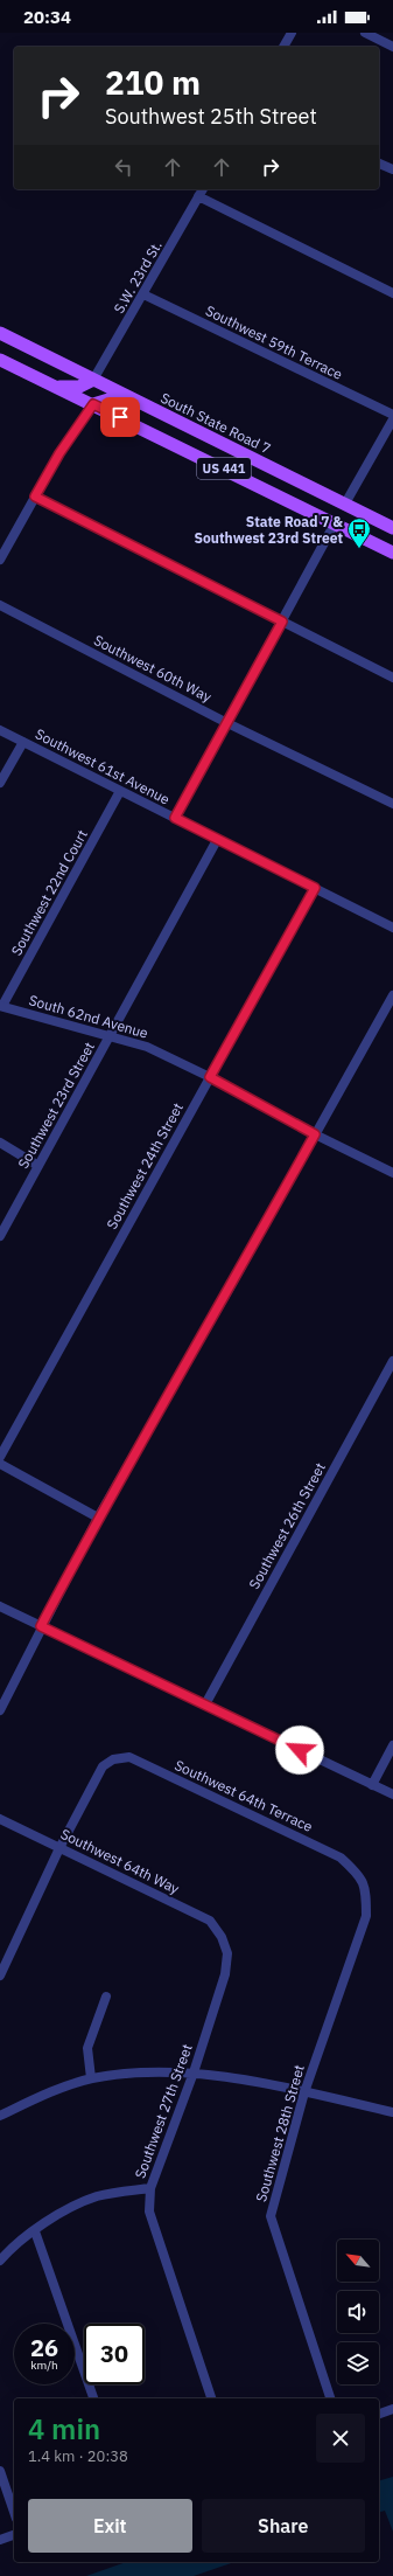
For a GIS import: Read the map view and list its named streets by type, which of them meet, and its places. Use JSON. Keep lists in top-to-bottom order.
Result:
{
  "streets": {
    "main road": ["South State Road 7", "US 441"],
    "street": [
      "S.W. 23rd St.",
      "Southwest 59th Terrace",
      "Southwest 60th Way",
      "Southwest 61st Avenue",
      "Southwest 22nd Court",
      "South 62nd Avenue",
      "Southwest 23rd Street",
      "Southwest 24th Street",
      "Southwest 26th Street",
      "Southwest 64th Terrace",
      "Southwest 64th Way",
      "Southwest 27th Street",
      "Southwest 28th Street"
    ]
  },
  "crossings": [
    ["S.W. 23rd St.", "Southwest 59th Terrace"],
    ["S.W. 23rd St.", "South State Road 7"],
    ["Southwest 61st Avenue", "Southwest 22nd Court"],
    ["Southwest 61st Avenue", "Southwest 23rd Street"],
    ["Southwest 61st Avenue", "Southwest 24th Street"],
    ["Southwest 22nd Court", "South 62nd Avenue"],
    ["South 62nd Avenue", "Southwest 23rd Street"],
    ["South 62nd Avenue", "Southwest 24th Street"],
    ["Southwest 64th Terrace", "Southwest 64th Way"],
    ["Southwest 64th Terrace", "Southwest 28th Street"],
    ["Southwest 64th Way", "Southwest 27th Street"]
  ],
  "places": {
    "bus stop": ["State Road 7 & Southwest 23rd Street"]
  },
  "north": "top left",
  "page": {
    "status": "20:34",
    "turn": ["210 m", "Southwest 25th Street"],
    "speed": "26 km/h",
    "limit": "30",
    "heading": ["4 min", "1.4 km · 20:38"],
    "buttons": ["Exit", "Share"]
  }
}
